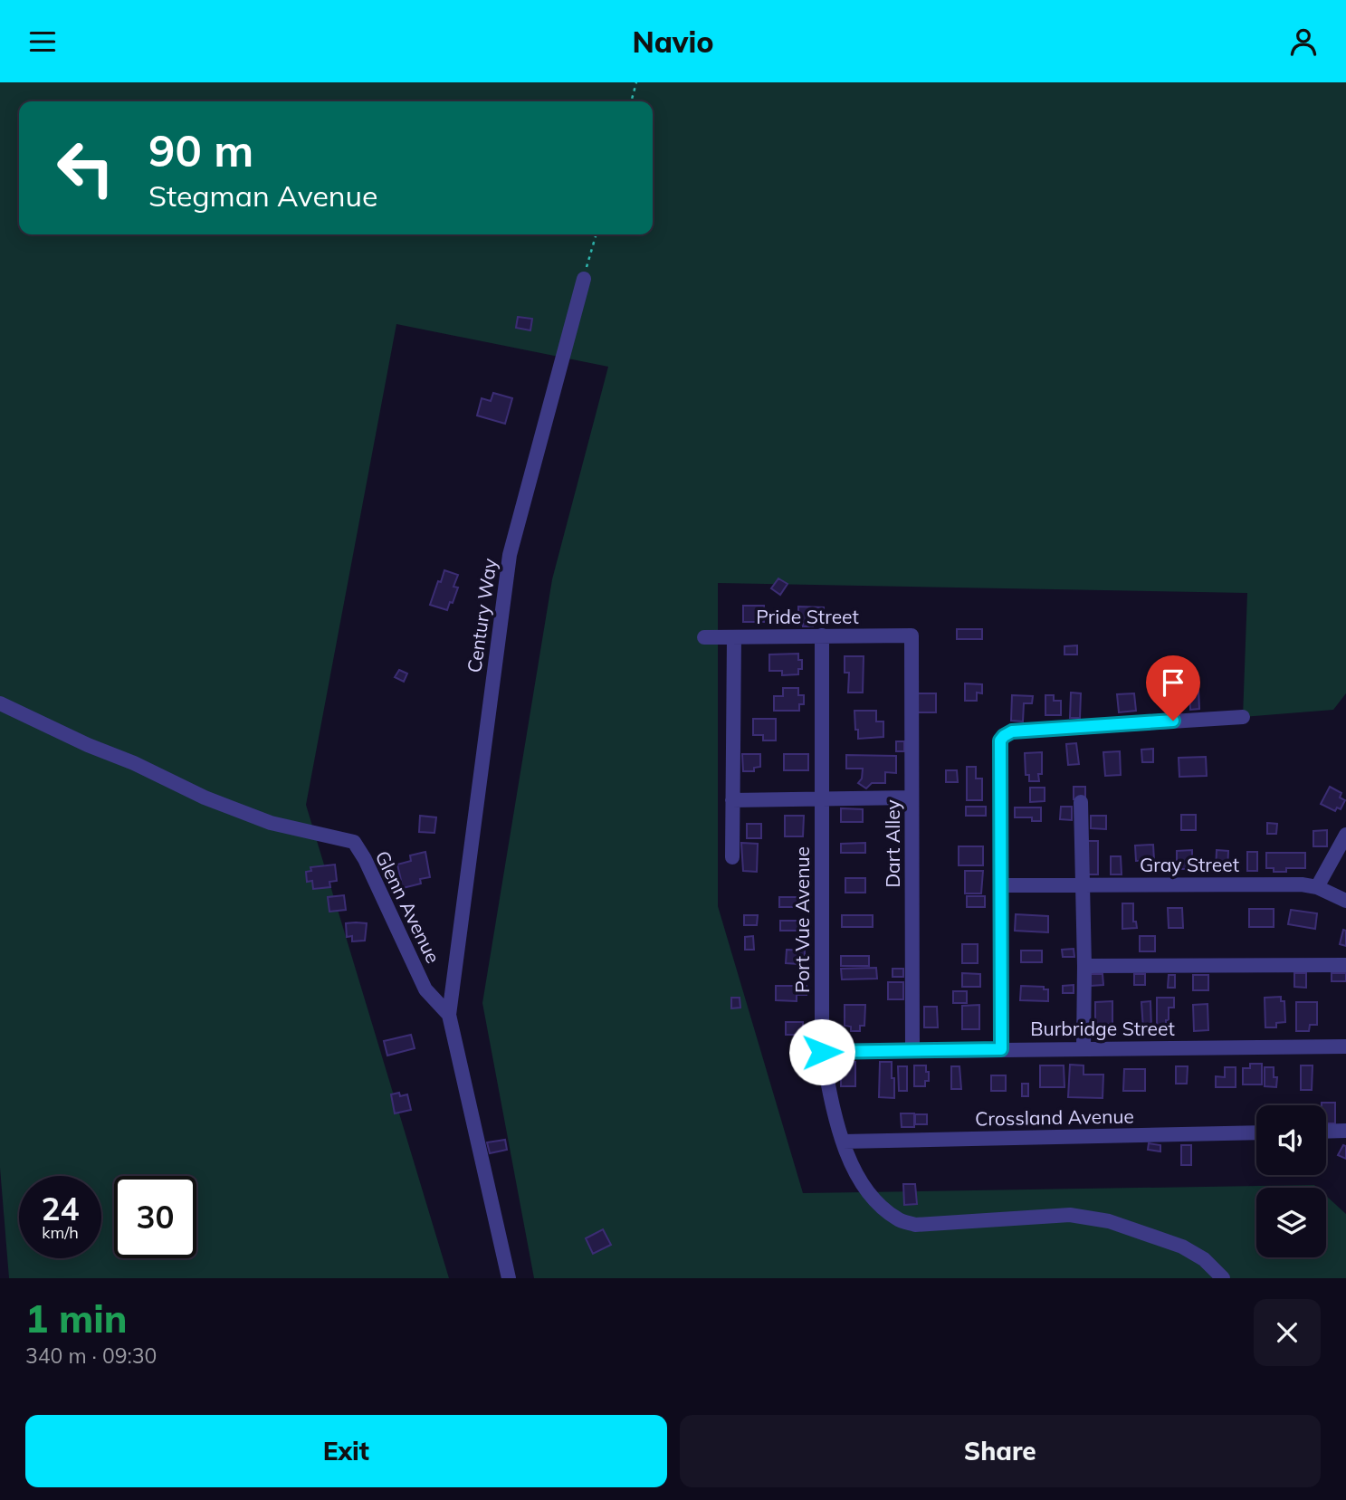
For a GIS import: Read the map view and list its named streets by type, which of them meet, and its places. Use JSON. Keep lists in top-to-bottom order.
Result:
{
  "streets": {
    "street": [
      "Century Way",
      "Pride Street",
      "Dart Alley",
      "Gray Street",
      "Glenn Avenue",
      "Port Vue Avenue",
      "Burbridge Street",
      "Crossland Avenue"
    ]
  },
  "crossings": [
    ["Century Way", "Glenn Avenue"],
    ["Pride Street", "Dart Alley"],
    ["Pride Street", "Port Vue Avenue"],
    ["Dart Alley", "Burbridge Street"],
    ["Port Vue Avenue", "Burbridge Street"],
    ["Port Vue Avenue", "Crossland Avenue"]
  ],
  "page": {
    "header": "Navio",
    "turn": ["90 m", "Stegman Avenue"],
    "speed": "24 km/h",
    "limit": "30",
    "heading": ["1 min", "340 m · 09:30"],
    "buttons": ["Exit", "Share"]
  }
}
